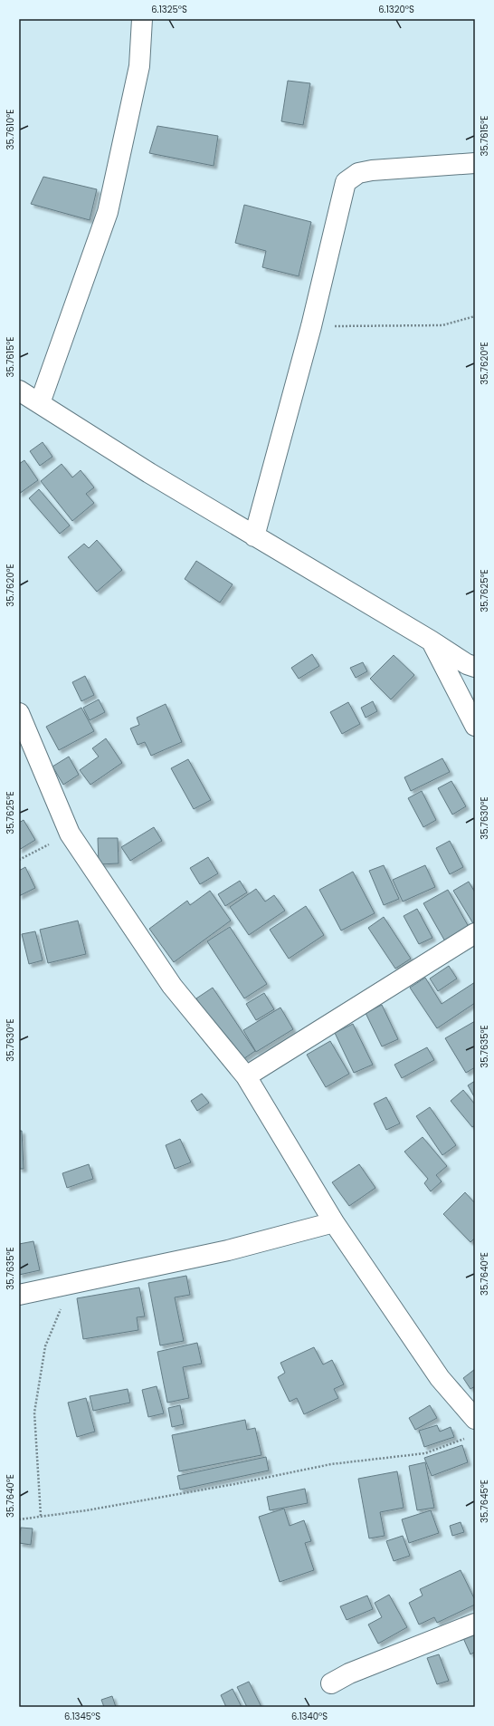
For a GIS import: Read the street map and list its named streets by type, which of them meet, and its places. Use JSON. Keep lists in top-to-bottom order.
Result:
{
  "coordinates": [
    "6.1325°S",
    "6.1320°S",
    "35.7610°E",
    "35.7615°E",
    "35.7620°E",
    "35.7625°E",
    "35.7630°E",
    "35.7635°E",
    "35.7640°E",
    "35.7645°E",
    "6.1345°S",
    "6.1340°S"
  ]
}
